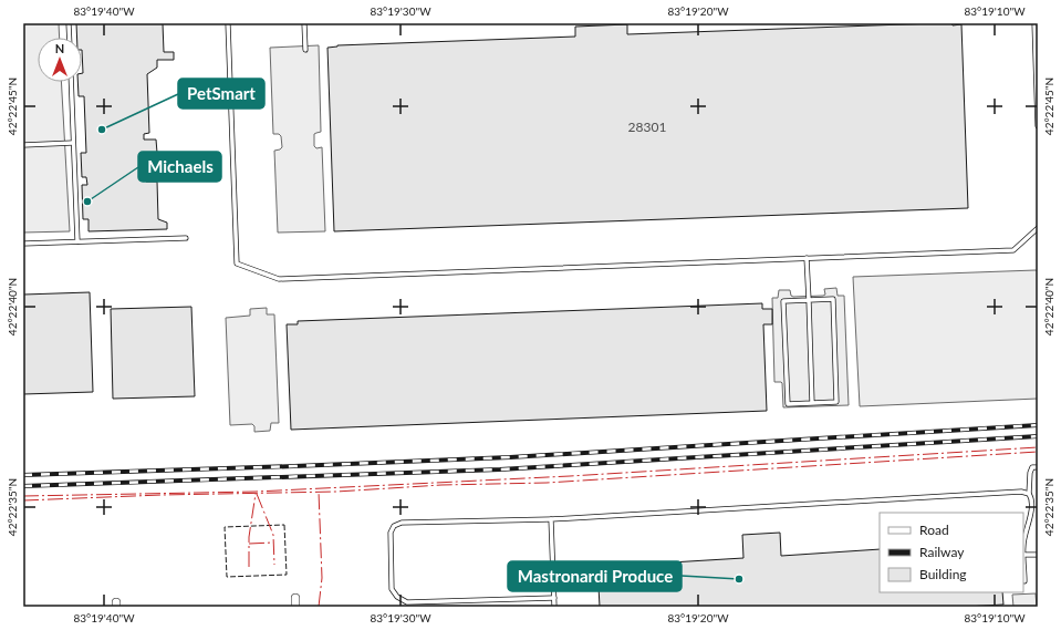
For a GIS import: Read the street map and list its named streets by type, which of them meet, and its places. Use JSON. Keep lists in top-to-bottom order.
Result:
{
  "places": ["PetSmart", "Michaels", "Mastronardi Produce"],
  "house_numbers": ["28301"],
  "legend": ["Road", "Railway", "Building"],
  "north": "top",
  "coordinates": [
    "83°19'40\"W",
    "83°19'30\"W",
    "83°19'20\"W",
    "83°19'10\"W",
    "42°22'45\"N",
    "42°22'40\"N",
    "42°22'35\"N"
  ]
}
